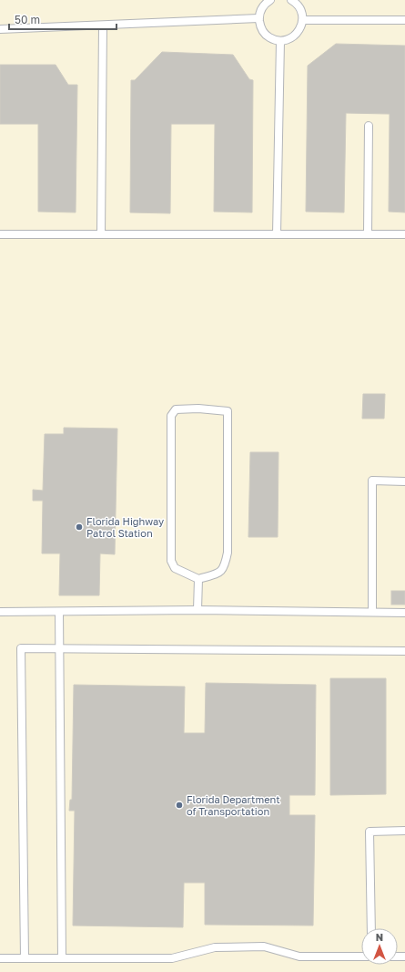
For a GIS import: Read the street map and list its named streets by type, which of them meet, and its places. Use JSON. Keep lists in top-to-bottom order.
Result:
{
  "places": ["Florida Highway Patrol Station", "Florida Department of Transportation"],
  "scale_bar": "50 m",
  "north": "top"
}
